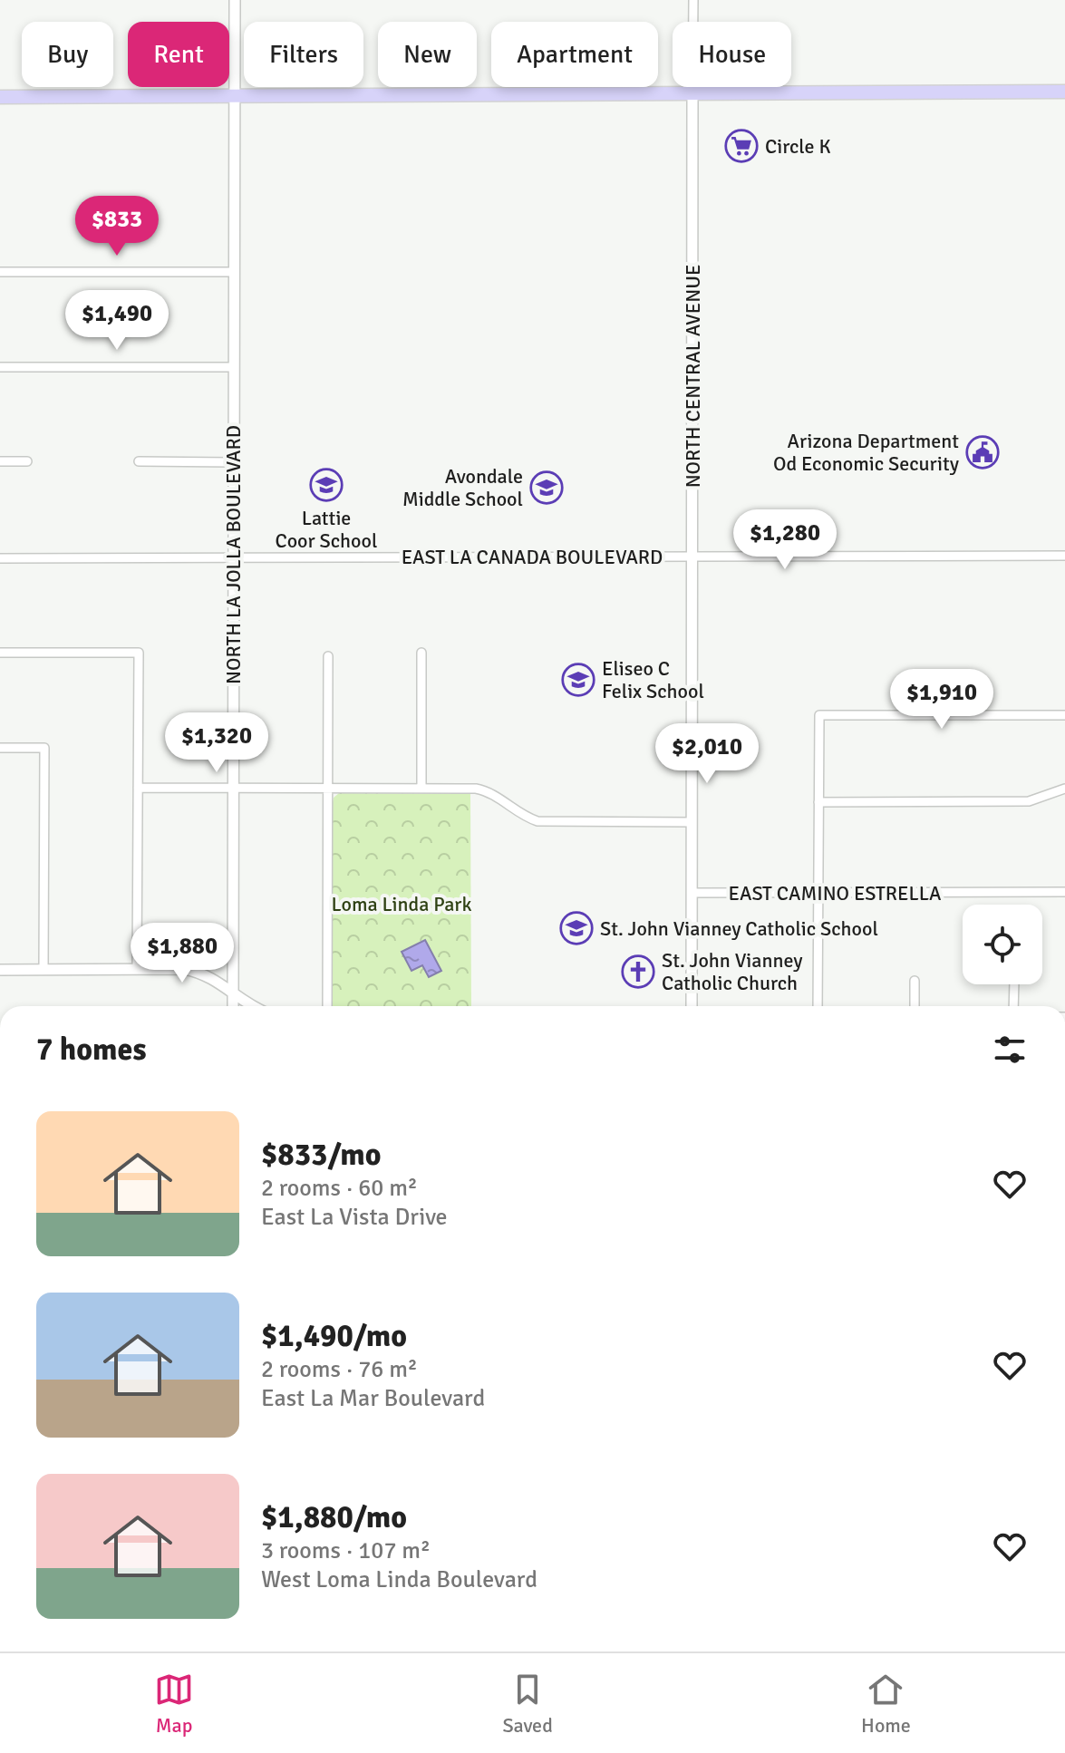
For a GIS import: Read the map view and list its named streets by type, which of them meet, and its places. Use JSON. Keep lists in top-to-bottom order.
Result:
{
  "streets": {
    "street": [
      "NORTH CENTRAL AVENUE",
      "NORTH LA JOLLA BOULEVARD",
      "EAST LA CANADA BOULEVARD",
      "EAST CAMINO ESTRELLA"
    ]
  },
  "crossings": [
    ["NORTH CENTRAL AVENUE", "EAST LA CANADA BOULEVARD"],
    ["NORTH CENTRAL AVENUE", "EAST CAMINO ESTRELLA"],
    ["NORTH LA JOLLA BOULEVARD", "EAST LA CANADA BOULEVARD"]
  ],
  "parks": ["Loma Linda Park"],
  "places": {
    "supermarket": ["Circle K"],
    "public building": ["Arizona Department Od Economic Security"],
    "school or university": [
      "Lattie Coor School",
      "Avondale Middle School",
      "Eliseo C Felix School",
      "St. John Vianney Catholic School"
    ],
    "church": ["St. John Vianney Catholic Church"]
  },
  "page": {
    "chip": [
      "Buy",
      "Rent",
      "Filters",
      "New",
      "Apartment",
      "House"
    ],
    "price": [
      "$833",
      "$1,490",
      "$1,280",
      "$1,910",
      "$1,320",
      "$2,010",
      "$1,880"
    ],
    "heading": "7 homes",
    "list": [
      {
        "name": "$833/mo",
        "note": "2 rooms · 60 m² · East La Vista Drive"
      },
      {
        "name": "$1,490/mo",
        "note": "2 rooms · 76 m² · East La Mar Boulevard"
      },
      {
        "name": "$1,880/mo",
        "note": "3 rooms · 107 m² · West Loma Linda Boulevard"
      }
    ],
    "tabs": ["Map", "Saved", "Home"]
  }
}
